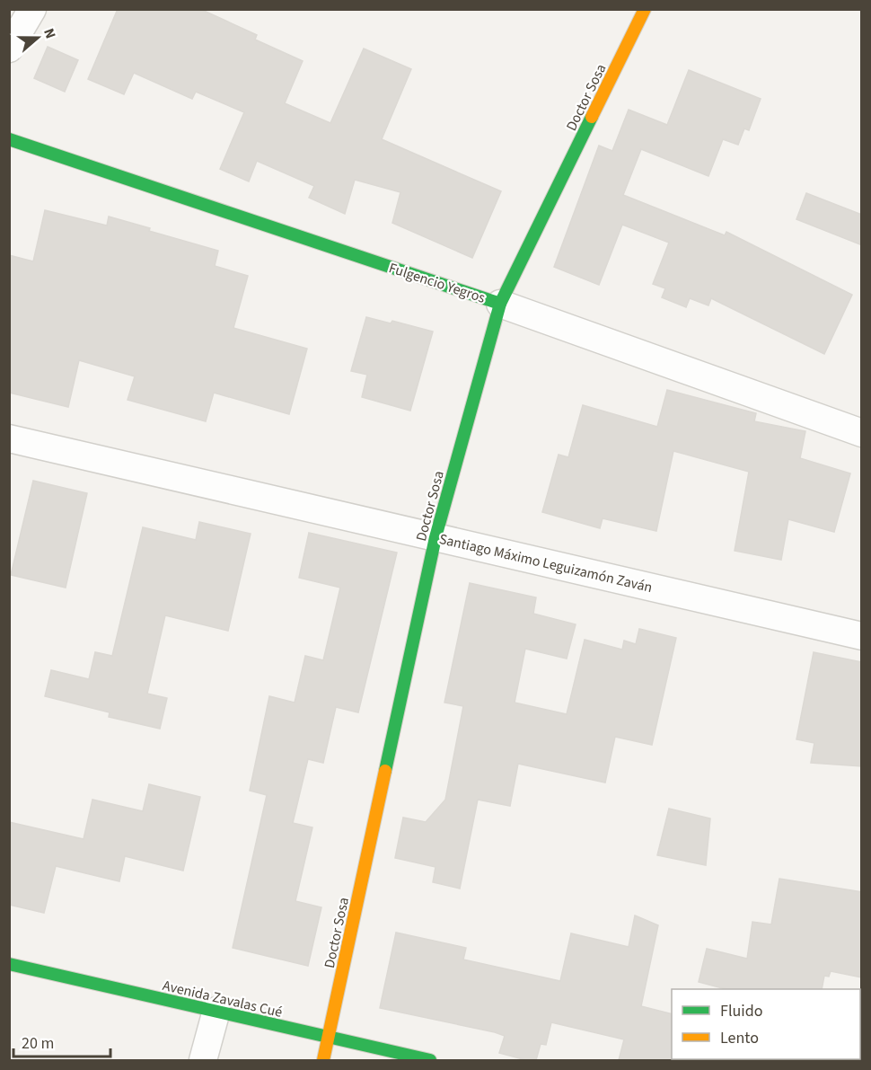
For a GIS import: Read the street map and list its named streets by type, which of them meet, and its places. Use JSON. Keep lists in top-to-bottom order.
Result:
{
  "streets": {
    "street": [
      "Doctor Sosa",
      "Fulgencio Yegros",
      "Santiago Máximo Leguizamón Zaván",
      "Avenida Zavalas Cué"
    ]
  },
  "crossings": [
    ["Doctor Sosa", "Fulgencio Yegros"],
    ["Doctor Sosa", "Santiago Máximo Leguizamón Zaván"],
    ["Doctor Sosa", "Avenida Zavalas Cué"]
  ],
  "legend": ["Fluido", "Lento"],
  "scale_bar": "20 m",
  "north": "right"
}
